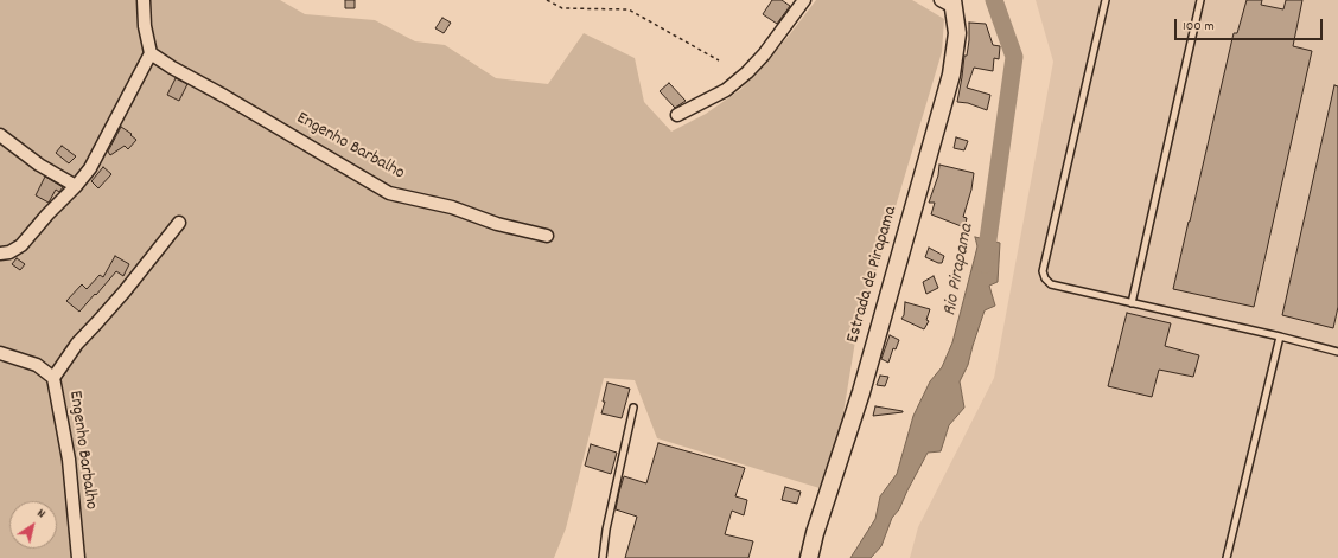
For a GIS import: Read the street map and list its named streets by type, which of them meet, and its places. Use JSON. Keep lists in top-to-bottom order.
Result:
{
  "streets": {
    "main road": ["Estrada de Pirapama"],
    "street": ["Engenho Barbalho"]
  },
  "water": ["Rio Pirapama"],
  "scale_bar": "100 m",
  "north": "top right"
}
